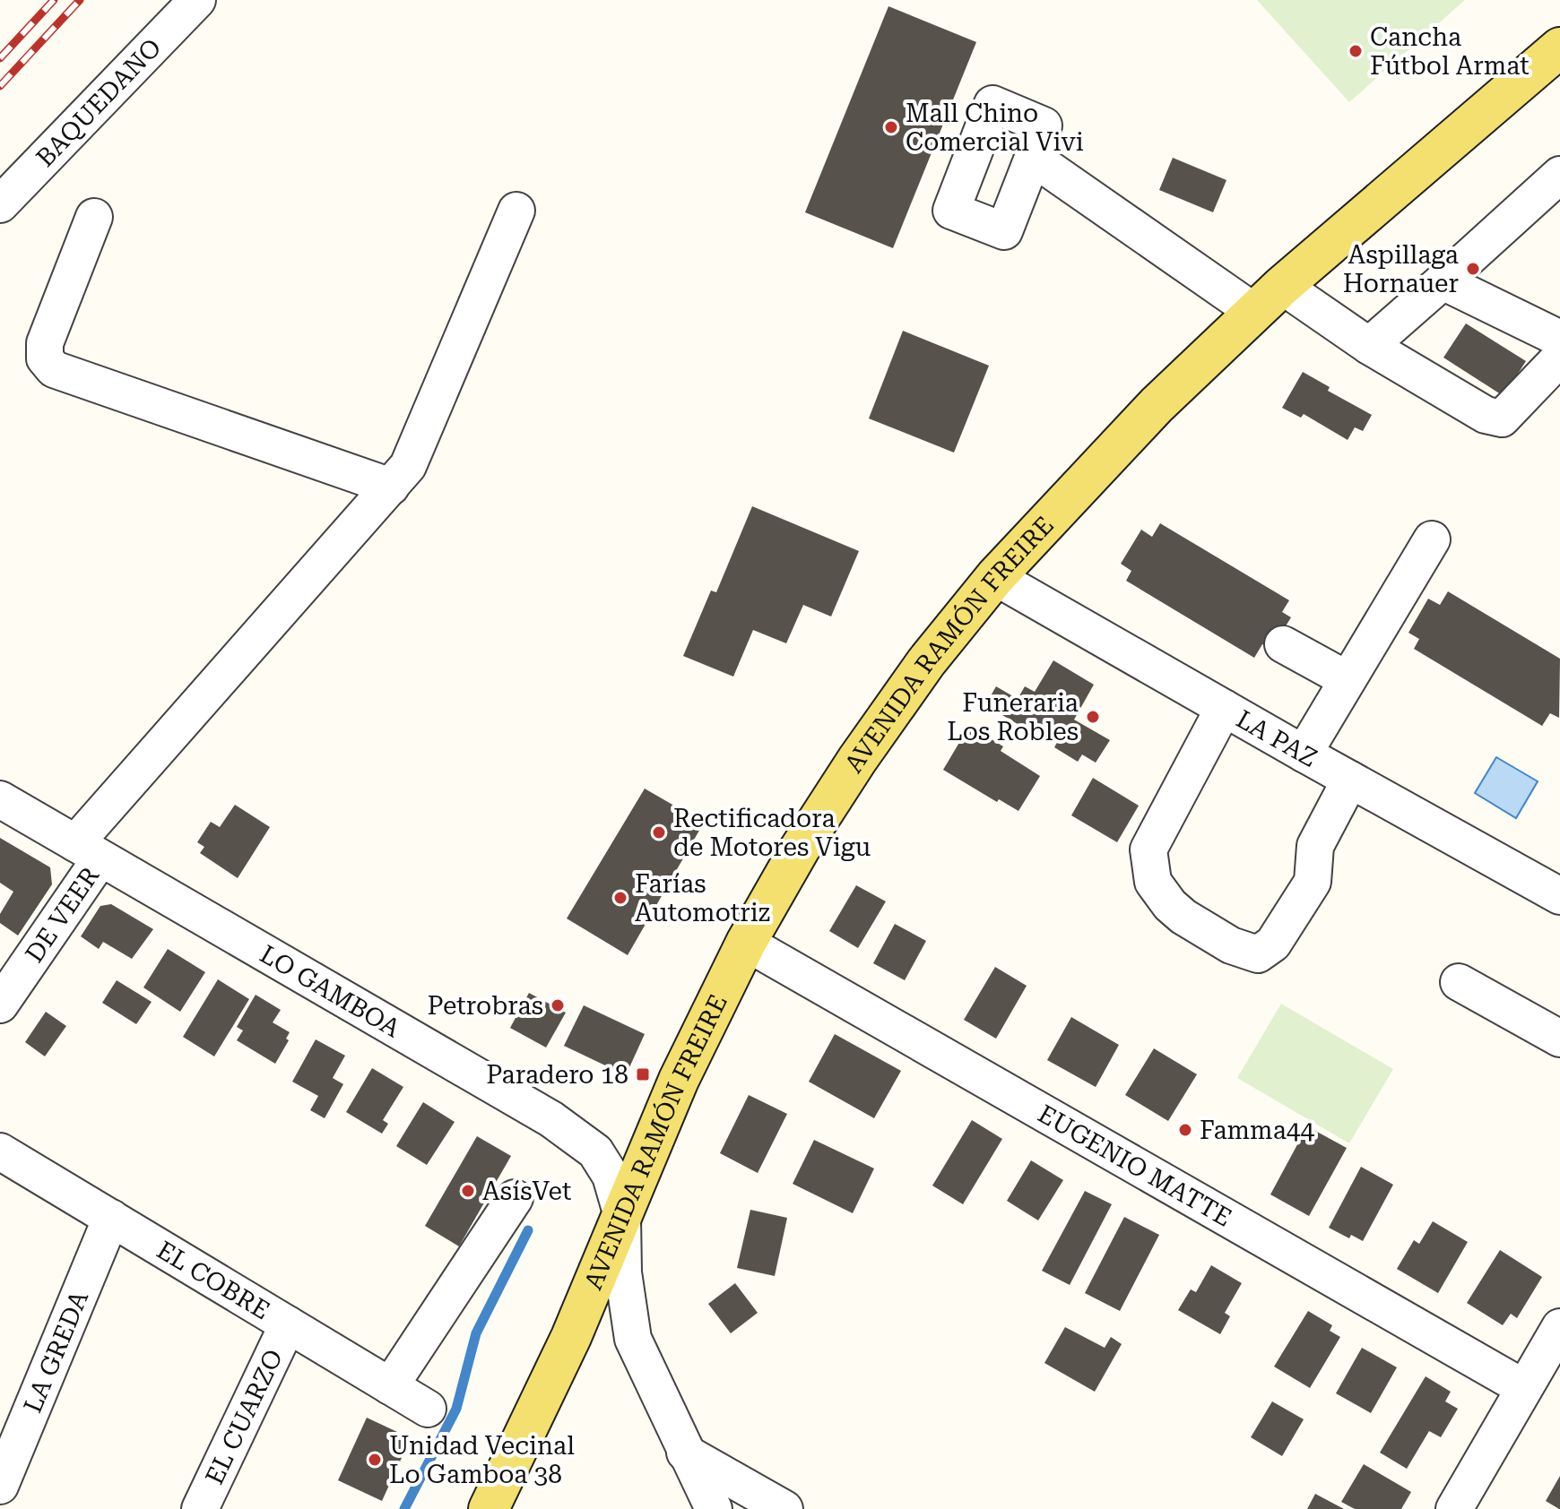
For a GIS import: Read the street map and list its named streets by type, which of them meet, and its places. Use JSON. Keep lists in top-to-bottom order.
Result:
{
  "streets": {
    "main road": ["AVENIDA RAMÓN FREIRE"],
    "street": [
      "BAQUEDANO",
      "LA PAZ",
      "DE VEER",
      "LO GAMBOA",
      "EUGENIO MATTE",
      "EL COBRE",
      "LA GREDA",
      "EL CUARZO"
    ]
  },
  "crossings": [
    ["AVENIDA RAMÓN FREIRE", "LA PAZ"],
    ["AVENIDA RAMÓN FREIRE", "LO GAMBOA"],
    ["AVENIDA RAMÓN FREIRE", "EUGENIO MATTE"],
    ["DE VEER", "LO GAMBOA"],
    ["EL COBRE", "LA GREDA"],
    ["EL COBRE", "EL CUARZO"]
  ],
  "places": {
    "other": [
      "Cancha Fútbol Armat",
      "Mall Chino Comercial Vivi",
      "Aspillaga Hornauer",
      "Funeraria Los Robles",
      "Rectificadora de Motores Vigu",
      "Farías Automotriz",
      "Petrobras",
      "Famma44",
      "AsísVet",
      "Unidad Vecinal Lo Gamboa 38"
    ],
    "transit": ["Paradero 18"]
  }
}
